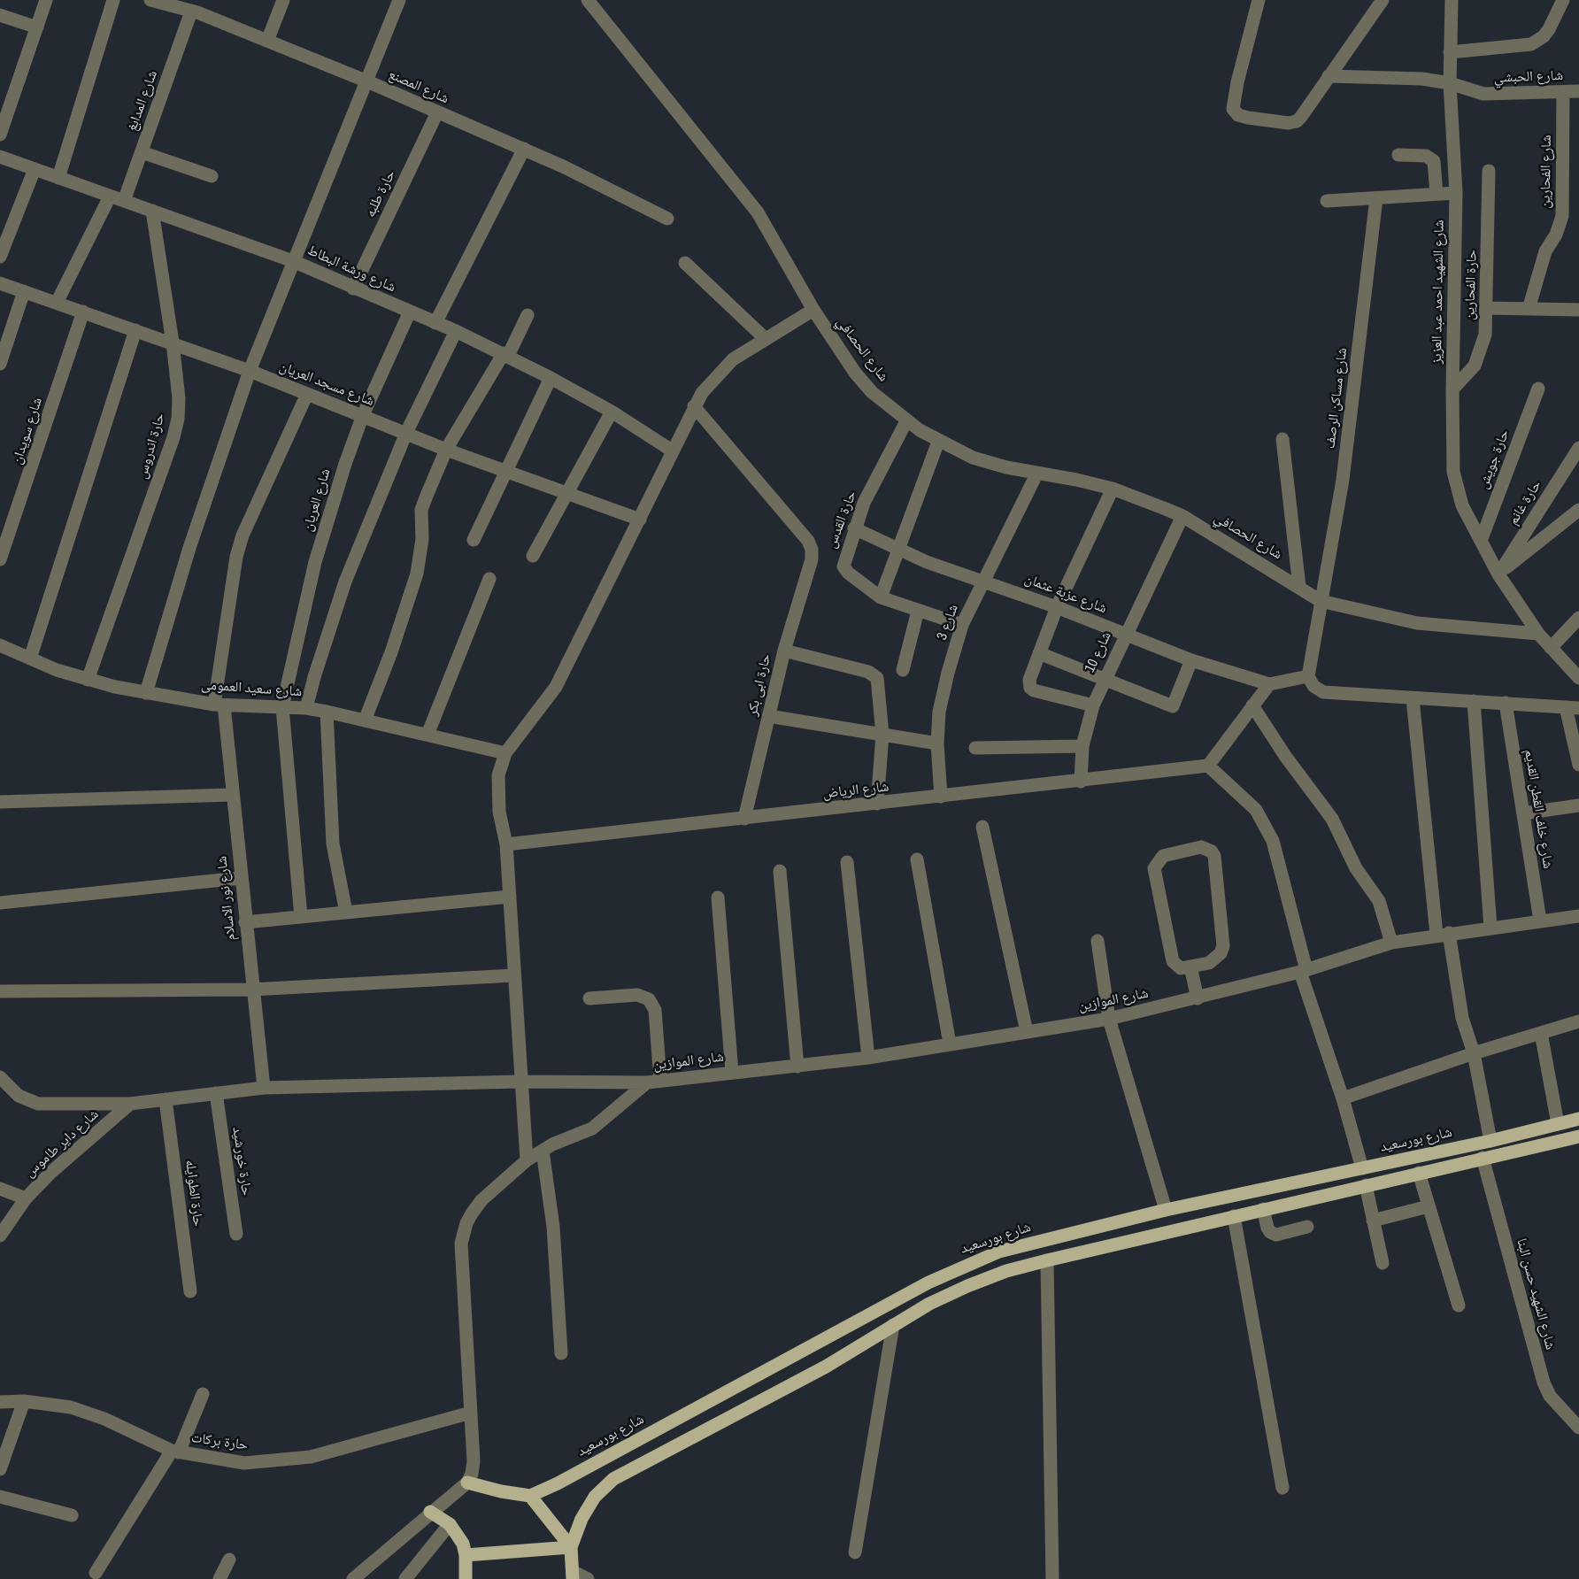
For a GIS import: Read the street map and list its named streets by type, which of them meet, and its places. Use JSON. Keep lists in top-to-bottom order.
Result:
{
  "streets": {
    "main road": ["شارع بورسعيد"],
    "street": [
      "شارع الحبشي",
      "شارع المصنع",
      "شارع المدابغ",
      "شارع الفحارين",
      "حارة طلبه",
      "شارع ورشة البطاط",
      "حارة الفحارين",
      "شارع الشهيد احمد عبد العزيز",
      "شارع الحصافي",
      "شارع مسجد العريان",
      "شارع مساكن الرصف",
      "شارع سويدان",
      "حارة اندروس",
      "حارة جويش",
      "شارع العريان",
      "حارة غانم",
      "حارة القدس",
      "شارع عزبة عثمان",
      "شارع 3",
      "شارع 10",
      "حارة ابى بكر",
      "شارع سعيد العمومى",
      "شارع الرياض",
      "شارع خلف القطن القديم",
      "شارع نور الاسلام",
      "شارع الموازين",
      "شارع داير طاموس",
      "حارة خورشيد",
      "حارة الطوايله",
      "شارع الشهيد حسن البنا",
      "حارة بركات"
    ]
  },
  "crossings": [
    ["شارع الحبشي", "شارع الفحارين"],
    ["شارع الحبشي", "شارع الشهيد احمد عبد العزيز"],
    ["شارع المصنع", "شارع المدابغ"],
    ["شارع المصنع", "حارة طلبه"],
    ["شارع المدابغ", "شارع ورشة البطاط"],
    ["حارة طلبه", "شارع ورشة البطاط"],
    ["شارع ورشة البطاط", "حارة اندروس"],
    ["شارع ورشة البطاط", "شارع العريان"],
    ["حارة الفحارين", "شارع الشهيد احمد عبد العزيز"],
    ["شارع الشهيد احمد عبد العزيز", "حارة جويش"],
    ["شارع الشهيد احمد عبد العزيز", "حارة غانم"],
    ["شارع الحصافي", "شارع مساكن الرصف"],
    ["شارع الحصافي", "حارة القدس"],
    ["شارع الحصافي", "شارع 3"],
    ["شارع الحصافي", "شارع 10"],
    ["شارع مسجد العريان", "شارع سويدان"],
    ["شارع مسجد العريان", "حارة اندروس"],
    ["شارع مسجد العريان", "شارع العريان"],
    ["شارع مسجد العريان", "شارع نور الاسلام"],
    ["حارة اندروس", "شارع سعيد العمومى"],
    ["شارع العريان", "شارع سعيد العمومى"],
    ["حارة القدس", "شارع عزبة عثمان"],
    ["حارة القدس", "شارع 3"],
    ["شارع عزبة عثمان", "شارع 3"],
    ["شارع عزبة عثمان", "شارع 10"],
    ["شارع 3", "شارع الرياض"],
    ["شارع 10", "شارع الرياض"],
    ["حارة ابى بكر", "شارع الرياض"],
    ["شارع سعيد العمومى", "شارع نور الاسلام"],
    ["شارع خلف القطن القديم", "شارع الموازين"],
    ["شارع نور الاسلام", "شارع الموازين"],
    ["شارع الموازين", "شارع داير طاموس"],
    ["شارع الموازين", "حارة خورشيد"],
    ["شارع الموازين", "حارة الطوايله"]
  ]
}
